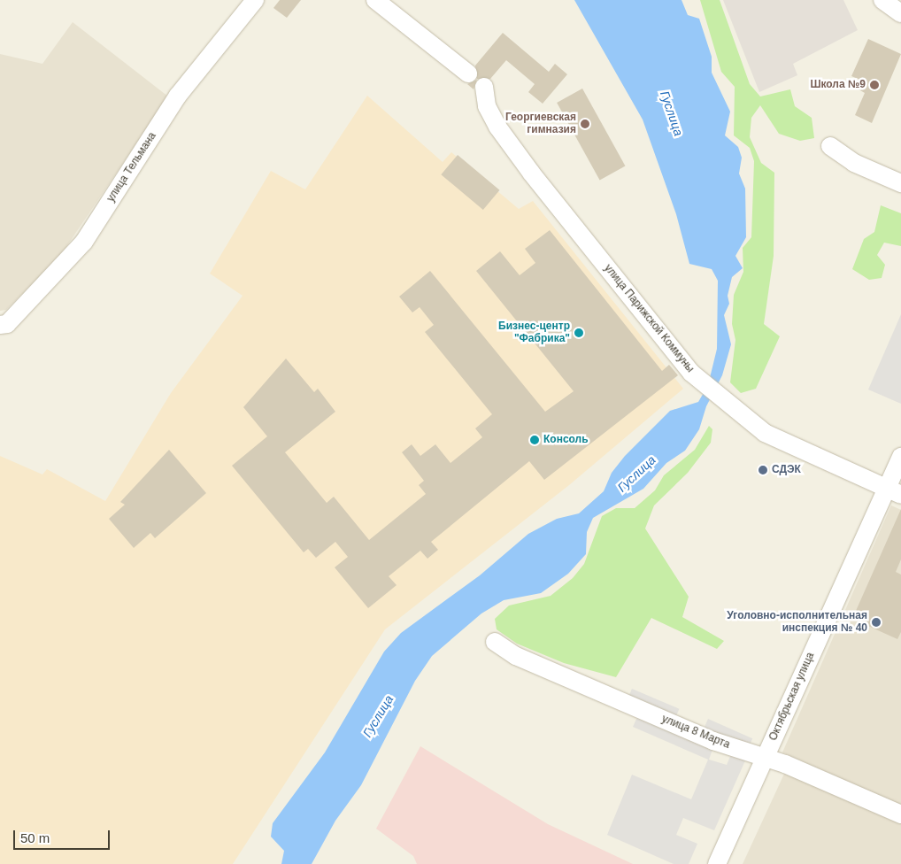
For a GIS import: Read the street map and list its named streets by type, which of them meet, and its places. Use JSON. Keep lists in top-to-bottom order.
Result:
{
  "streets": {
    "street": [
      "улица Тельмана",
      "улица Парижской Коммуны",
      "Октябрьская улица",
      "улица 8 Марта"
    ]
  },
  "crossings": [
    ["улица Парижской Коммуны", "Октябрьская улица"],
    ["Октябрьская улица", "улица 8 Марта"]
  ],
  "water": ["Гуслица"],
  "places": [
    "Школа №9",
    "Георгиевская гимназия",
    "Бизнес-центр \"Фабрика\"",
    "Консоль",
    "СДЭК",
    "Уголовно-исполнительная инспекция № 40"
  ],
  "scale_bar": "50 m"
}
